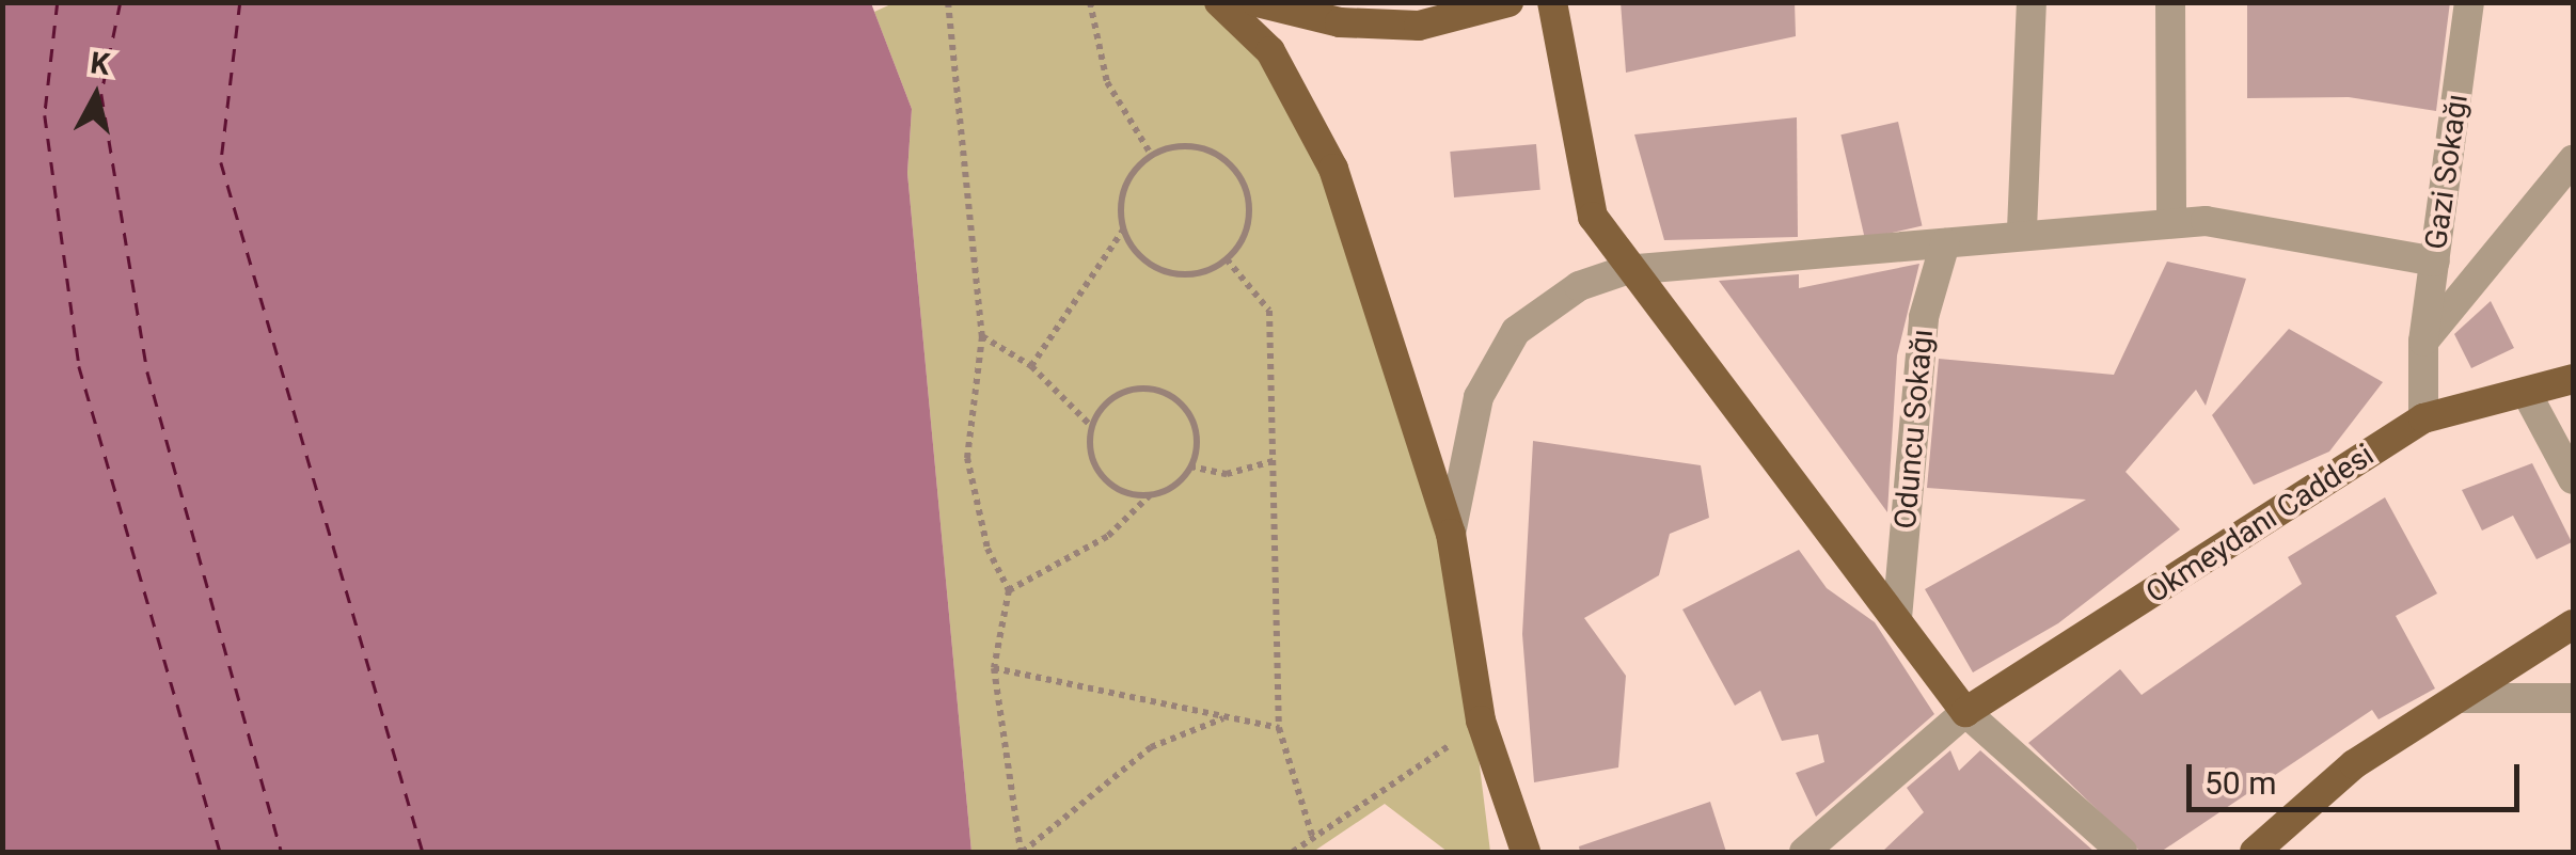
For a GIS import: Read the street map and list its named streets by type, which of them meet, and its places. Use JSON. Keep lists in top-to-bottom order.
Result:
{
  "streets": {
    "main road": ["Okmeydanı Caddesi"],
    "street": ["Gazi Sokağı", "Oduncu Sokağı"]
  },
  "crossings": [
    ["Gazi Sokağı", "Okmeydanı Caddesi"]
  ],
  "scale_bar": "50 m",
  "north": "top"
}
